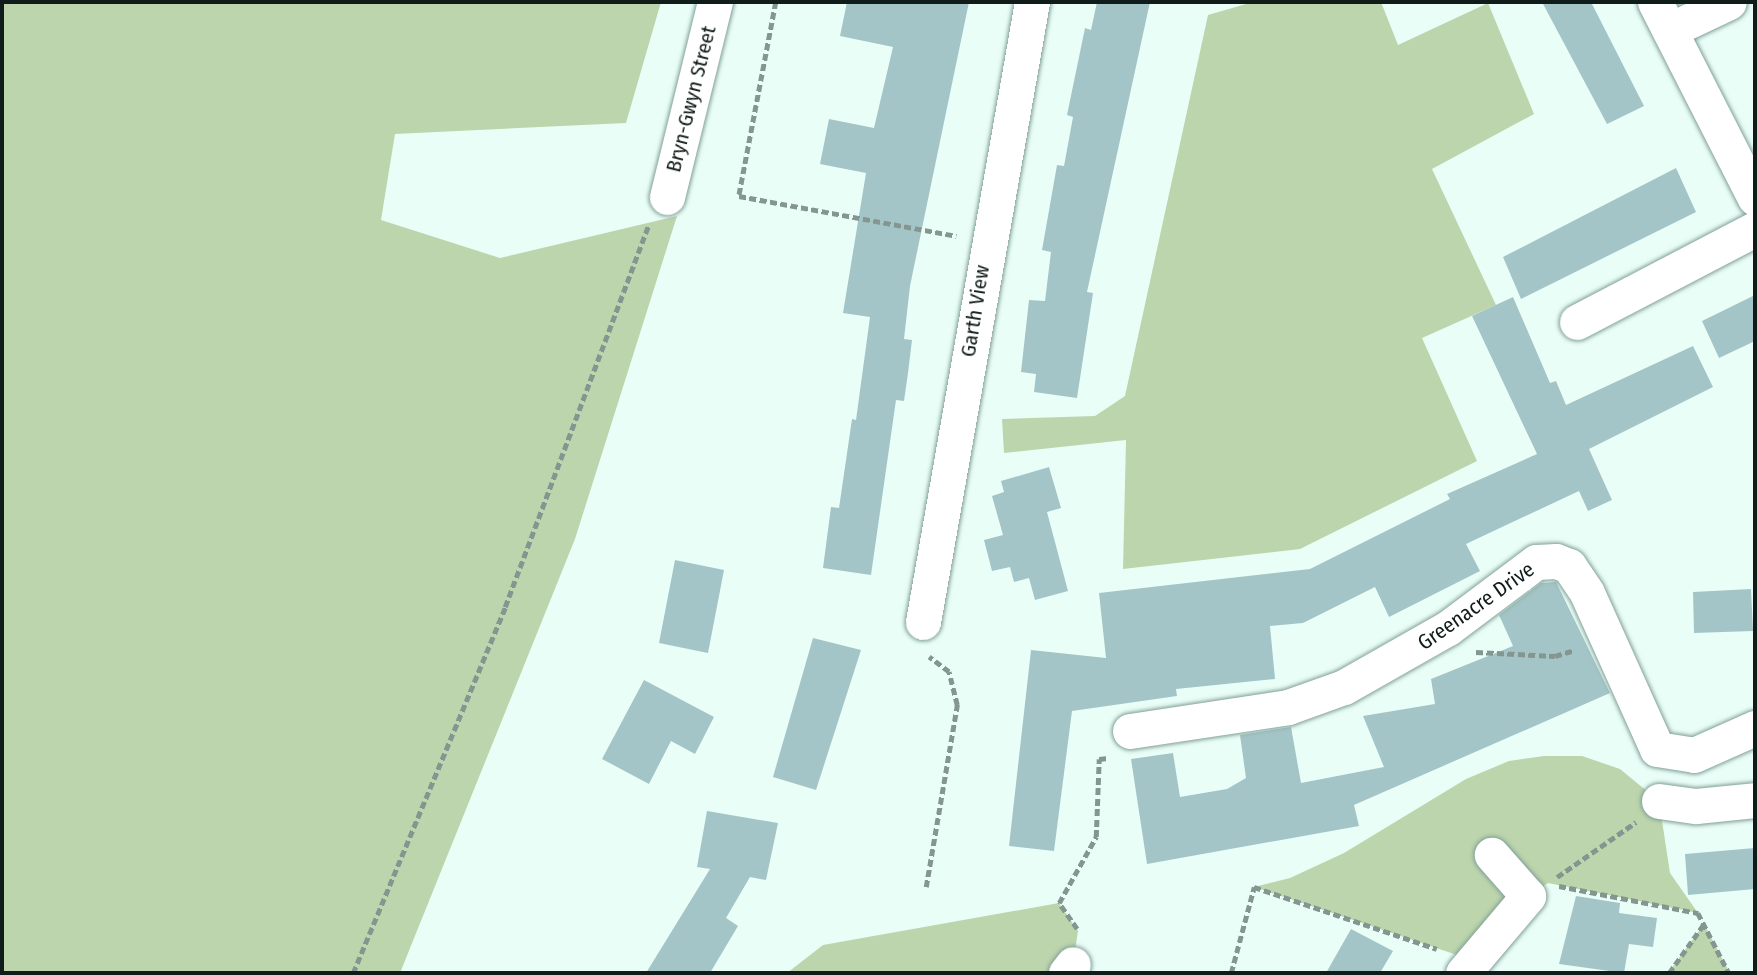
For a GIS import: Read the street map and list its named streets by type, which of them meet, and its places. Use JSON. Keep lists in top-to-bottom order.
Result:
{
  "streets": {
    "street": ["Bryn-Gwyn Street", "Garth View", "Greenacre Drive"]
  }
}
